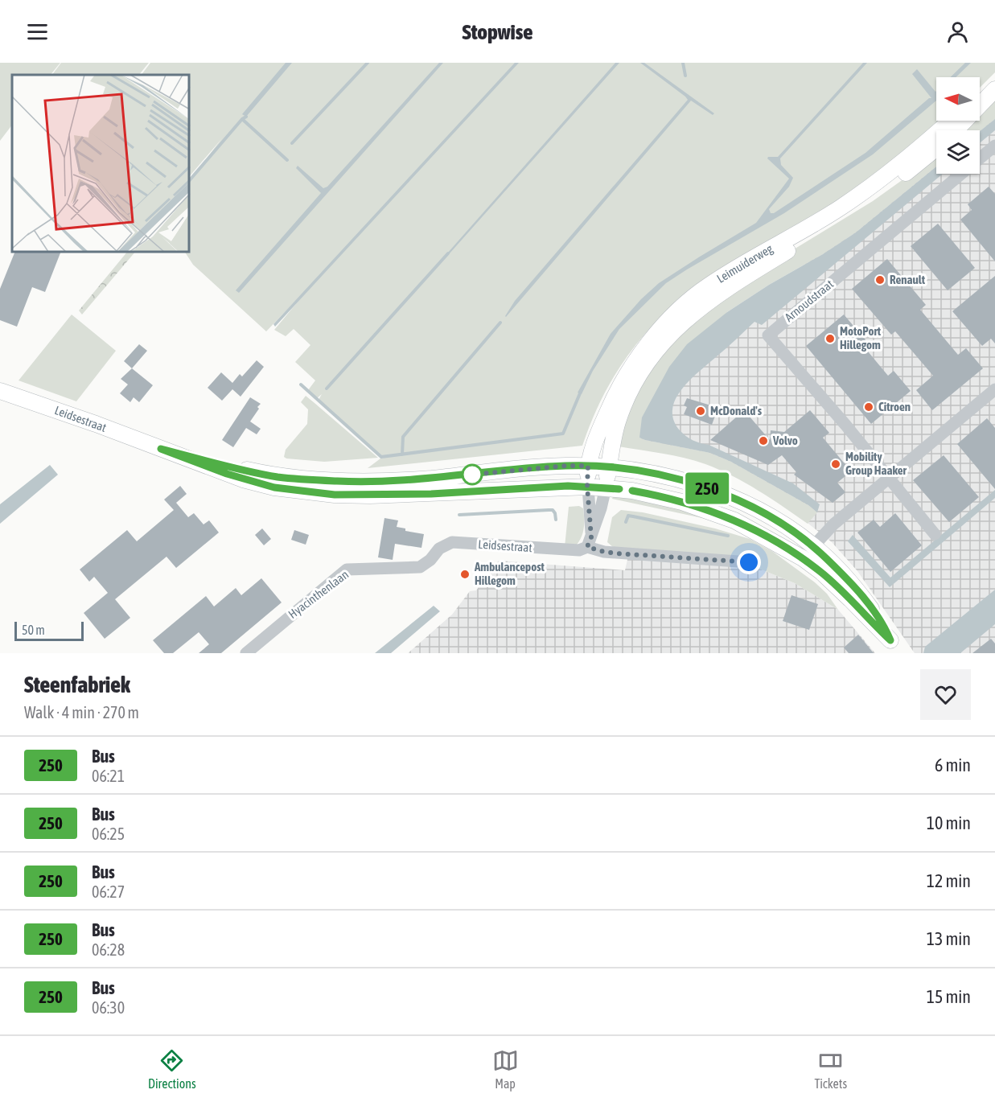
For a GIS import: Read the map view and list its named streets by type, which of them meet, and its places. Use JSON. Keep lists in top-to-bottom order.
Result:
{
  "streets": {
    "main road": ["Leimuiderweg", "Leidsestraat"],
    "street": ["Arnoudstraat", "Hyacinthenlaan"]
  },
  "crossings": [
    ["Leimuiderweg", "Leidsestraat"],
    ["Leidsestraat", "Hyacinthenlaan"]
  ],
  "places": [
    "Renault",
    "MotoPort Hillegom",
    "Citroen",
    "McDonald's",
    "Volvo",
    "Mobility Group Haaker",
    "Ambulancepost Hillegom"
  ],
  "lines": ["bus line 250"],
  "scale_bar": "50 m",
  "north": "left",
  "page": {
    "header": "Stopwise",
    "on_map": "250",
    "scale": "50 m",
    "heading": ["Steenfabriek", "Walk · 4 min · 270 m"],
    "list": [
      {
        "mark": "250",
        "name": "Bus",
        "note": "06:21",
        "value": "6 min"
      },
      {
        "mark": "250",
        "name": "Bus",
        "note": "06:25",
        "value": "10 min"
      },
      {
        "mark": "250",
        "name": "Bus",
        "note": "06:27",
        "value": "12 min"
      },
      {
        "mark": "250",
        "name": "Bus",
        "note": "06:28",
        "value": "13 min"
      },
      {
        "mark": "250",
        "name": "Bus",
        "note": "06:30",
        "value": "15 min"
      }
    ],
    "tabs": ["Directions", "Map", "Tickets"]
  }
}
